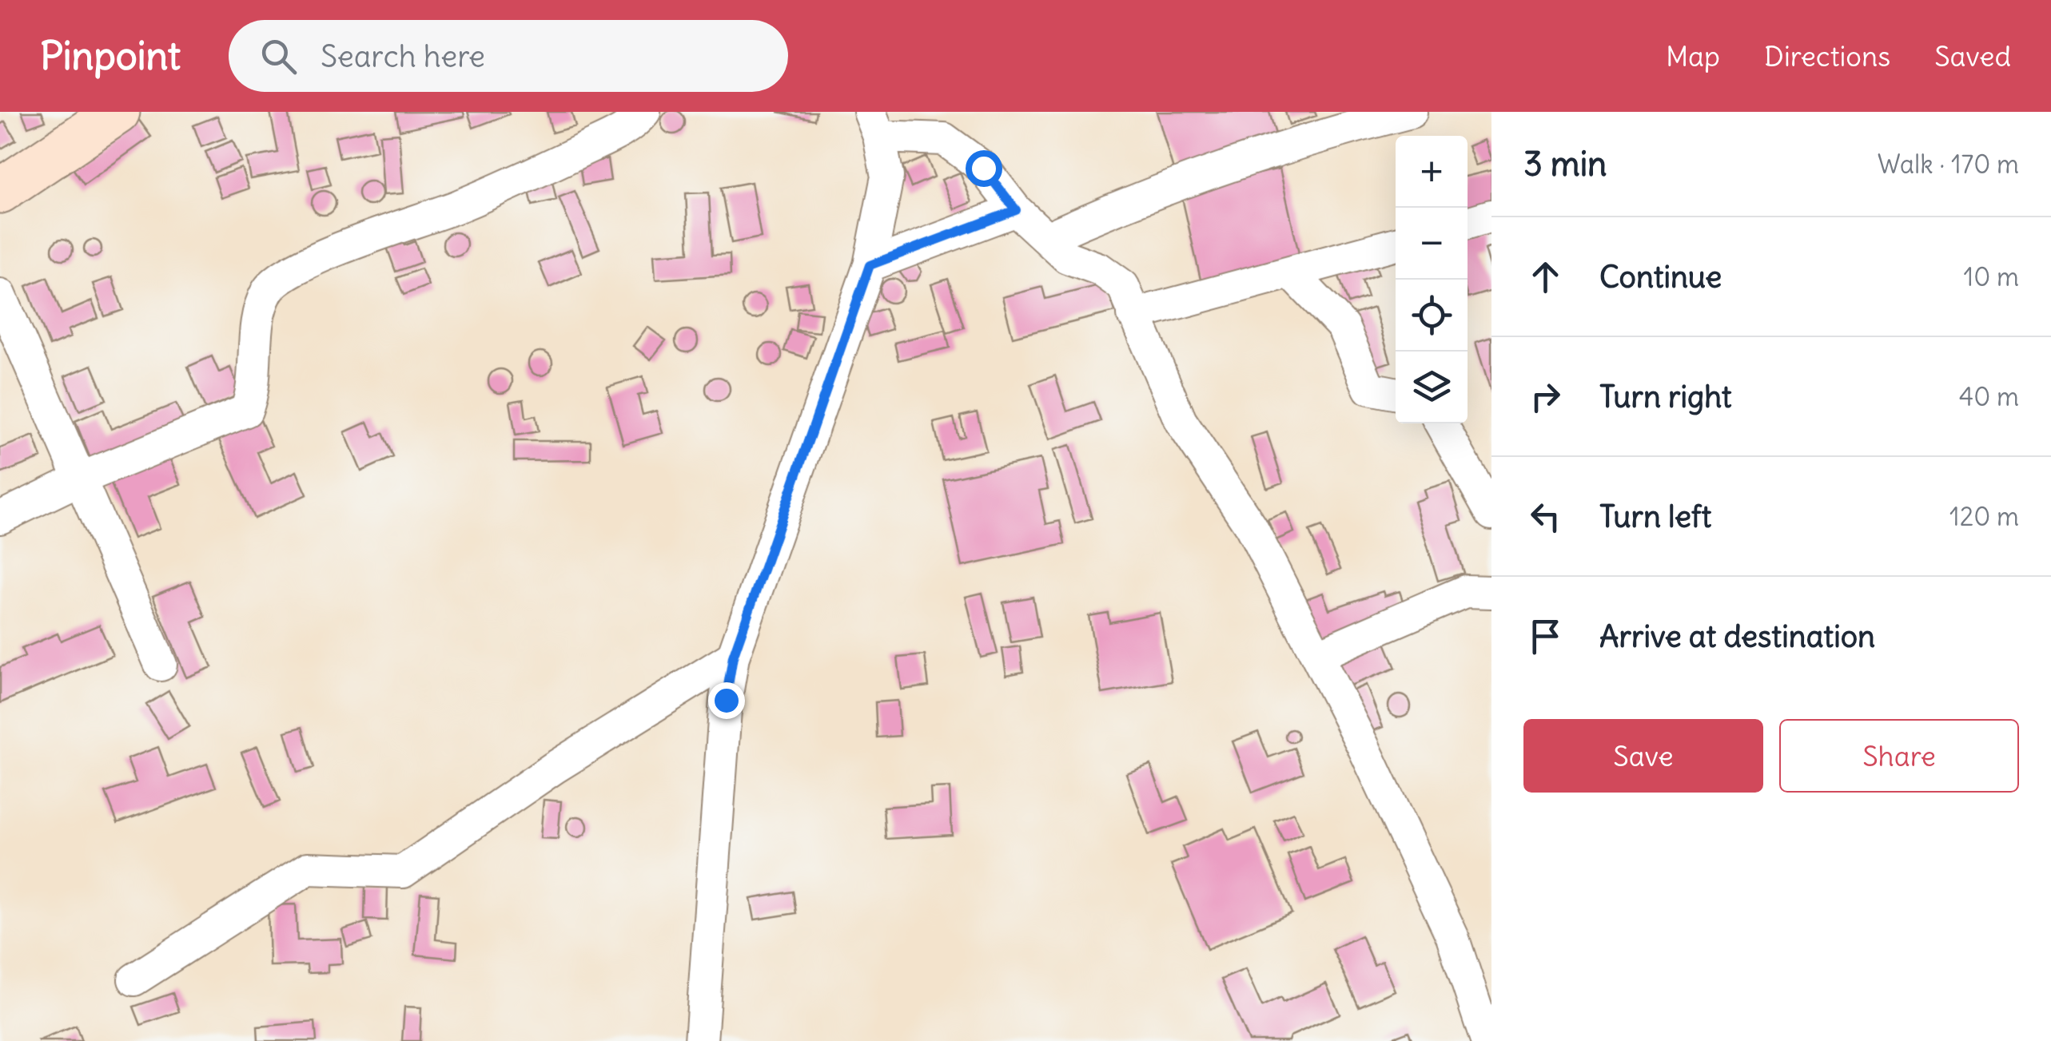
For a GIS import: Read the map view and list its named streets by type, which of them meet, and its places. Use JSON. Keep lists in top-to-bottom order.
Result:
{
  "page": {
    "header": "Pinpoint",
    "search": "Search here",
    "nav": ["Map", "Directions", "Saved"],
    "heading": ["3 min", "Walk · 170 m"],
    "map_buttons": ["+", "−"],
    "list": [
      ["Continue", "10 m"],
      ["Turn right", "40 m"],
      ["Turn left", "120 m"],
      "Arrive at destination"
    ],
    "buttons": ["Save", "Share"]
  }
}
